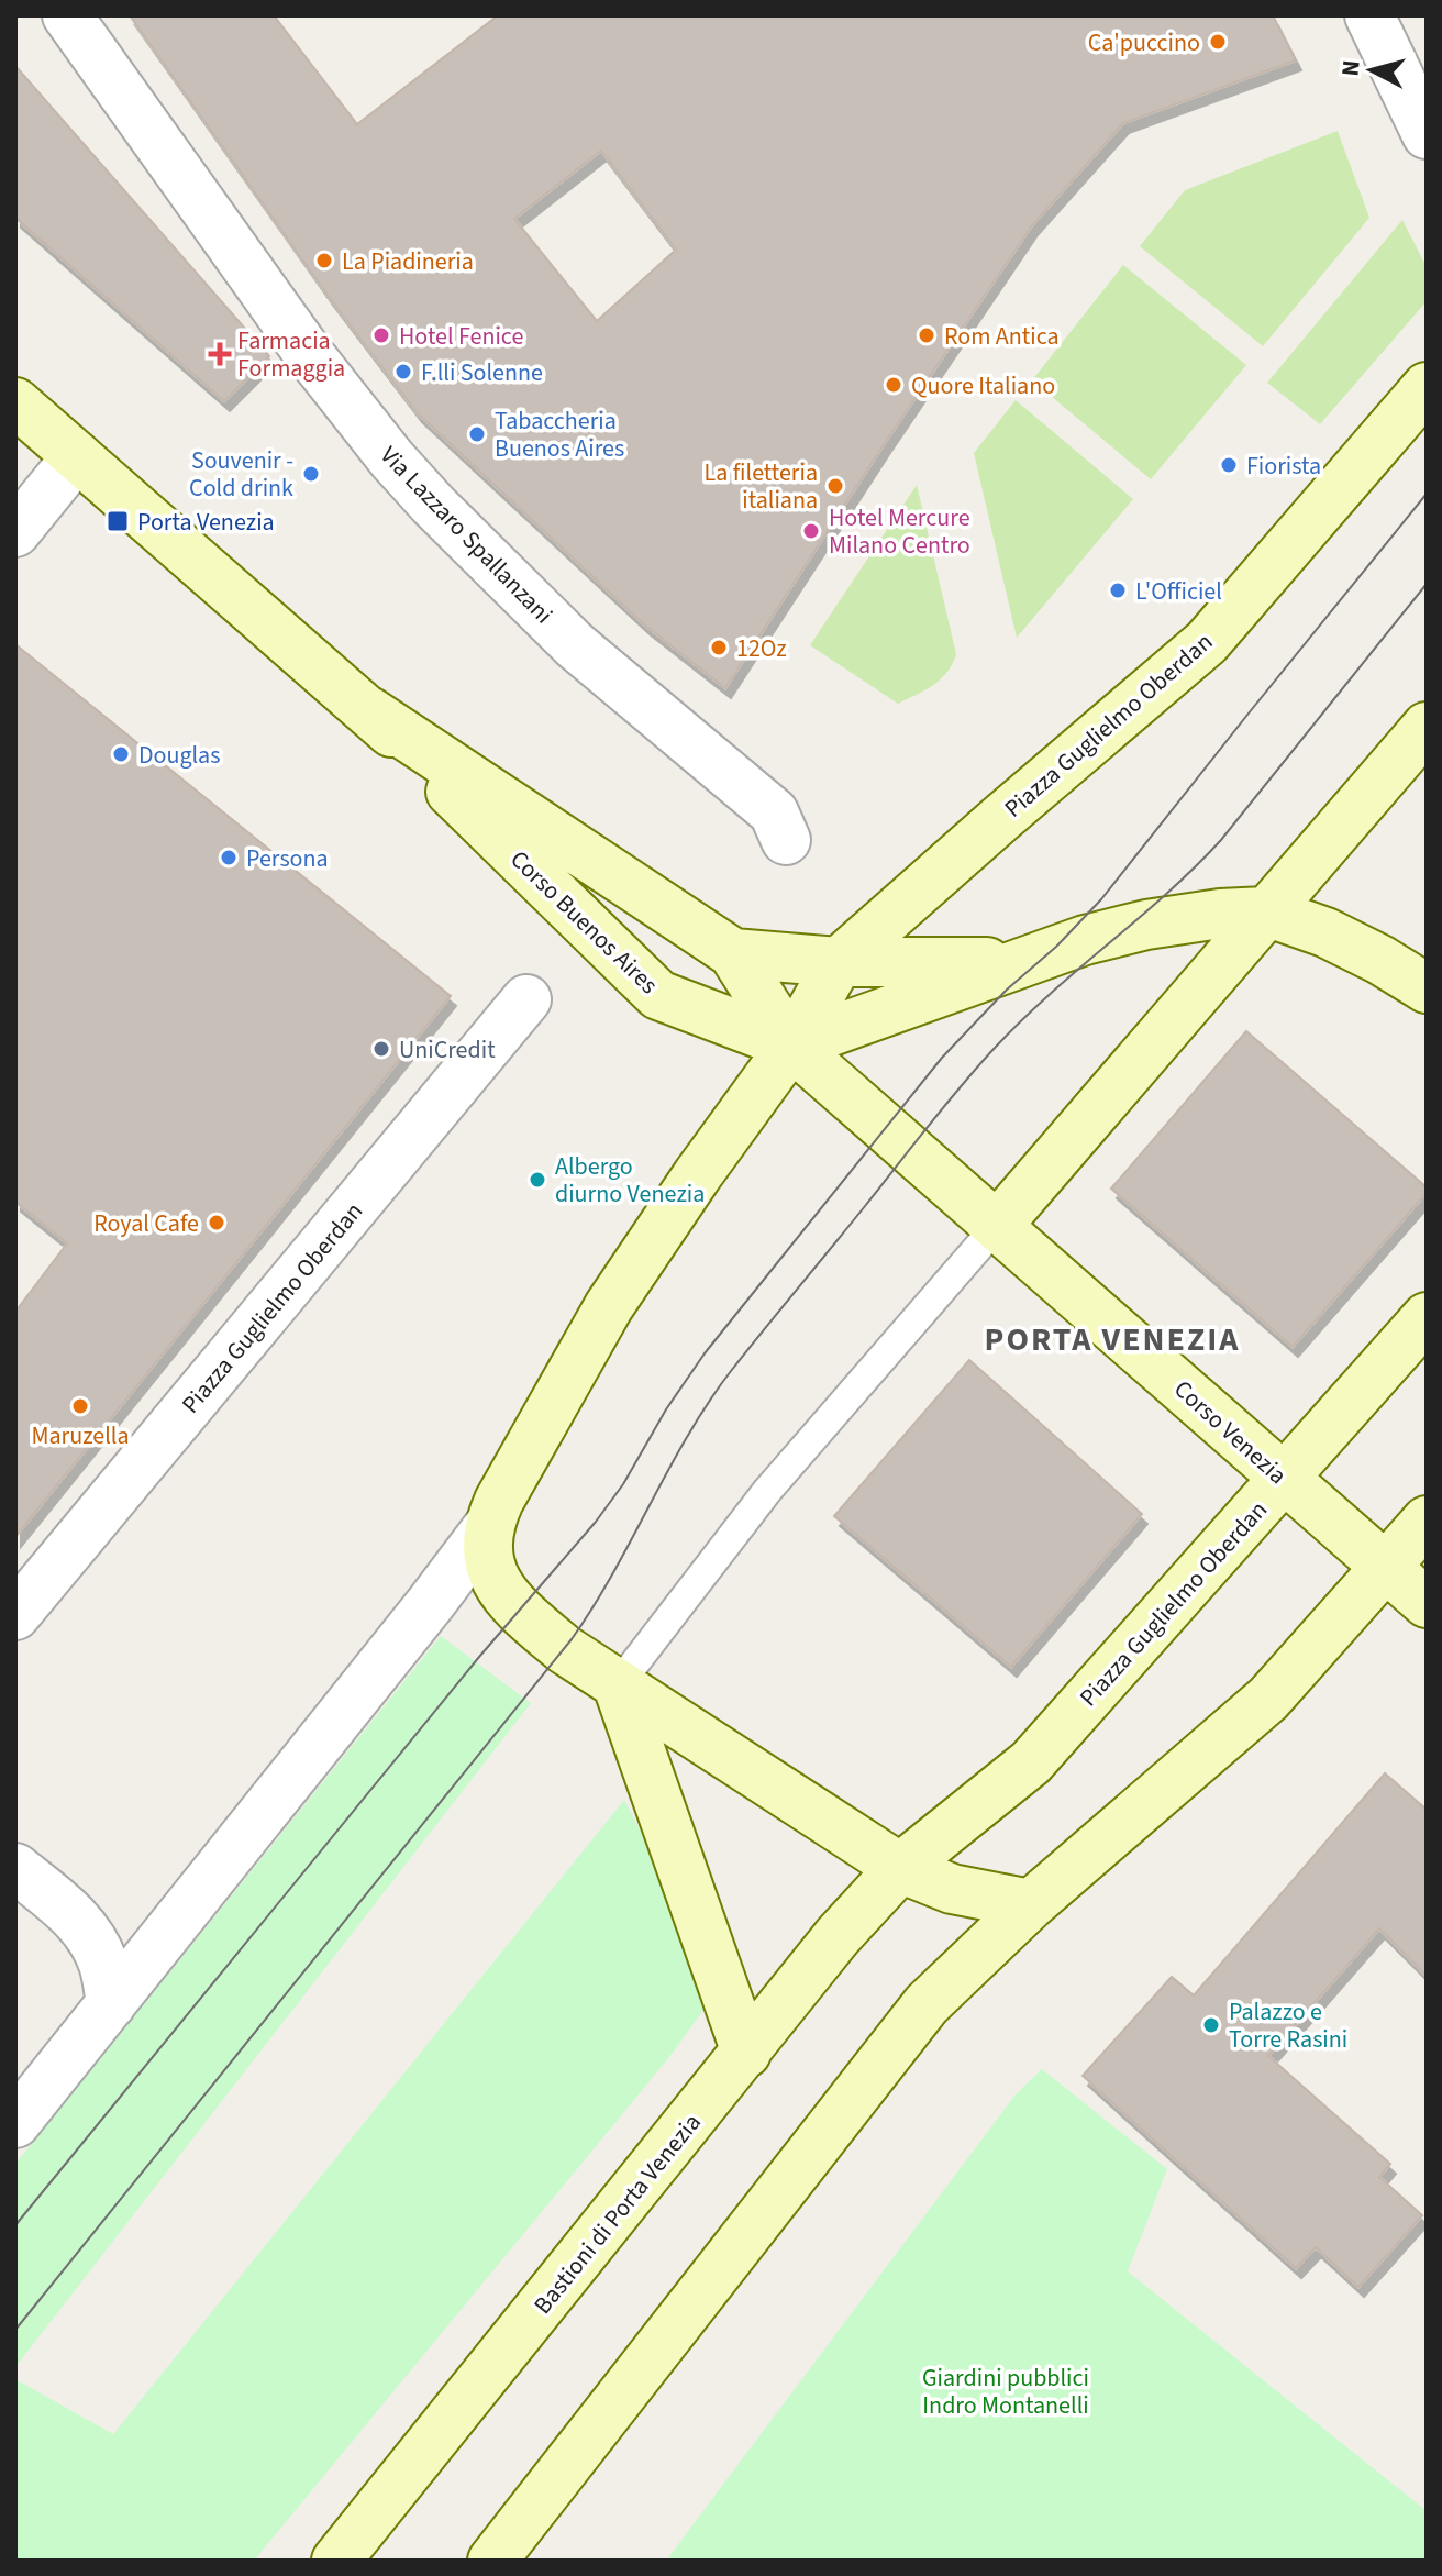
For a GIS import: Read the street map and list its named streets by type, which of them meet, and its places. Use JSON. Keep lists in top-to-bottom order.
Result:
{
  "streets": {
    "main road": [
      "Piazza Guglielmo Oberdan",
      "Corso Buenos Aires",
      "Corso Venezia",
      "Bastioni di Porta Venezia"
    ],
    "street": ["Via Lazzaro Spallanzani"]
  },
  "crossings": [
    ["Piazza Guglielmo Oberdan", "Corso Buenos Aires"],
    ["Piazza Guglielmo Oberdan", "Corso Venezia"],
    ["Piazza Guglielmo Oberdan", "Bastioni di Porta Venezia"]
  ],
  "districts": ["PORTA VENEZIA"],
  "parks": ["Giardini pubblici Indro Montanelli"],
  "places": {
    "other": [
      "Ca'puccino",
      "La Piadineria",
      "Hotel Fenice",
      "Rom Antica",
      "F.lli Solenne",
      "Quore Italiano",
      "Tabaccheria Buenos Aires",
      "Fiorista",
      "Souvenir - Cold drink",
      "La filetteria italiana",
      "Hotel Mercure Milano Centro",
      "L'Officiel",
      "12Oz",
      "Douglas",
      "Persona",
      "UniCredit",
      "Albergo diurno Venezia",
      "Royal Cafe",
      "Maruzella",
      "Palazzo e Torre Rasini"
    ],
    "health": ["Farmacia Formaggia"],
    "transit": ["Porta Venezia"]
  },
  "north": "left"
}
